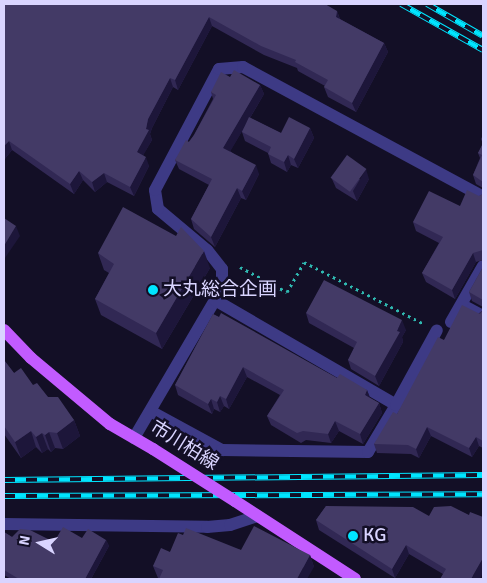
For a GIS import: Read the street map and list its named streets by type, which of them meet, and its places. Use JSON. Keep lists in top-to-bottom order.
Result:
{
  "streets": {
    "main road": ["市川柏線"]
  },
  "places": ["大丸総合企画", "KG"],
  "north": "left"
}
